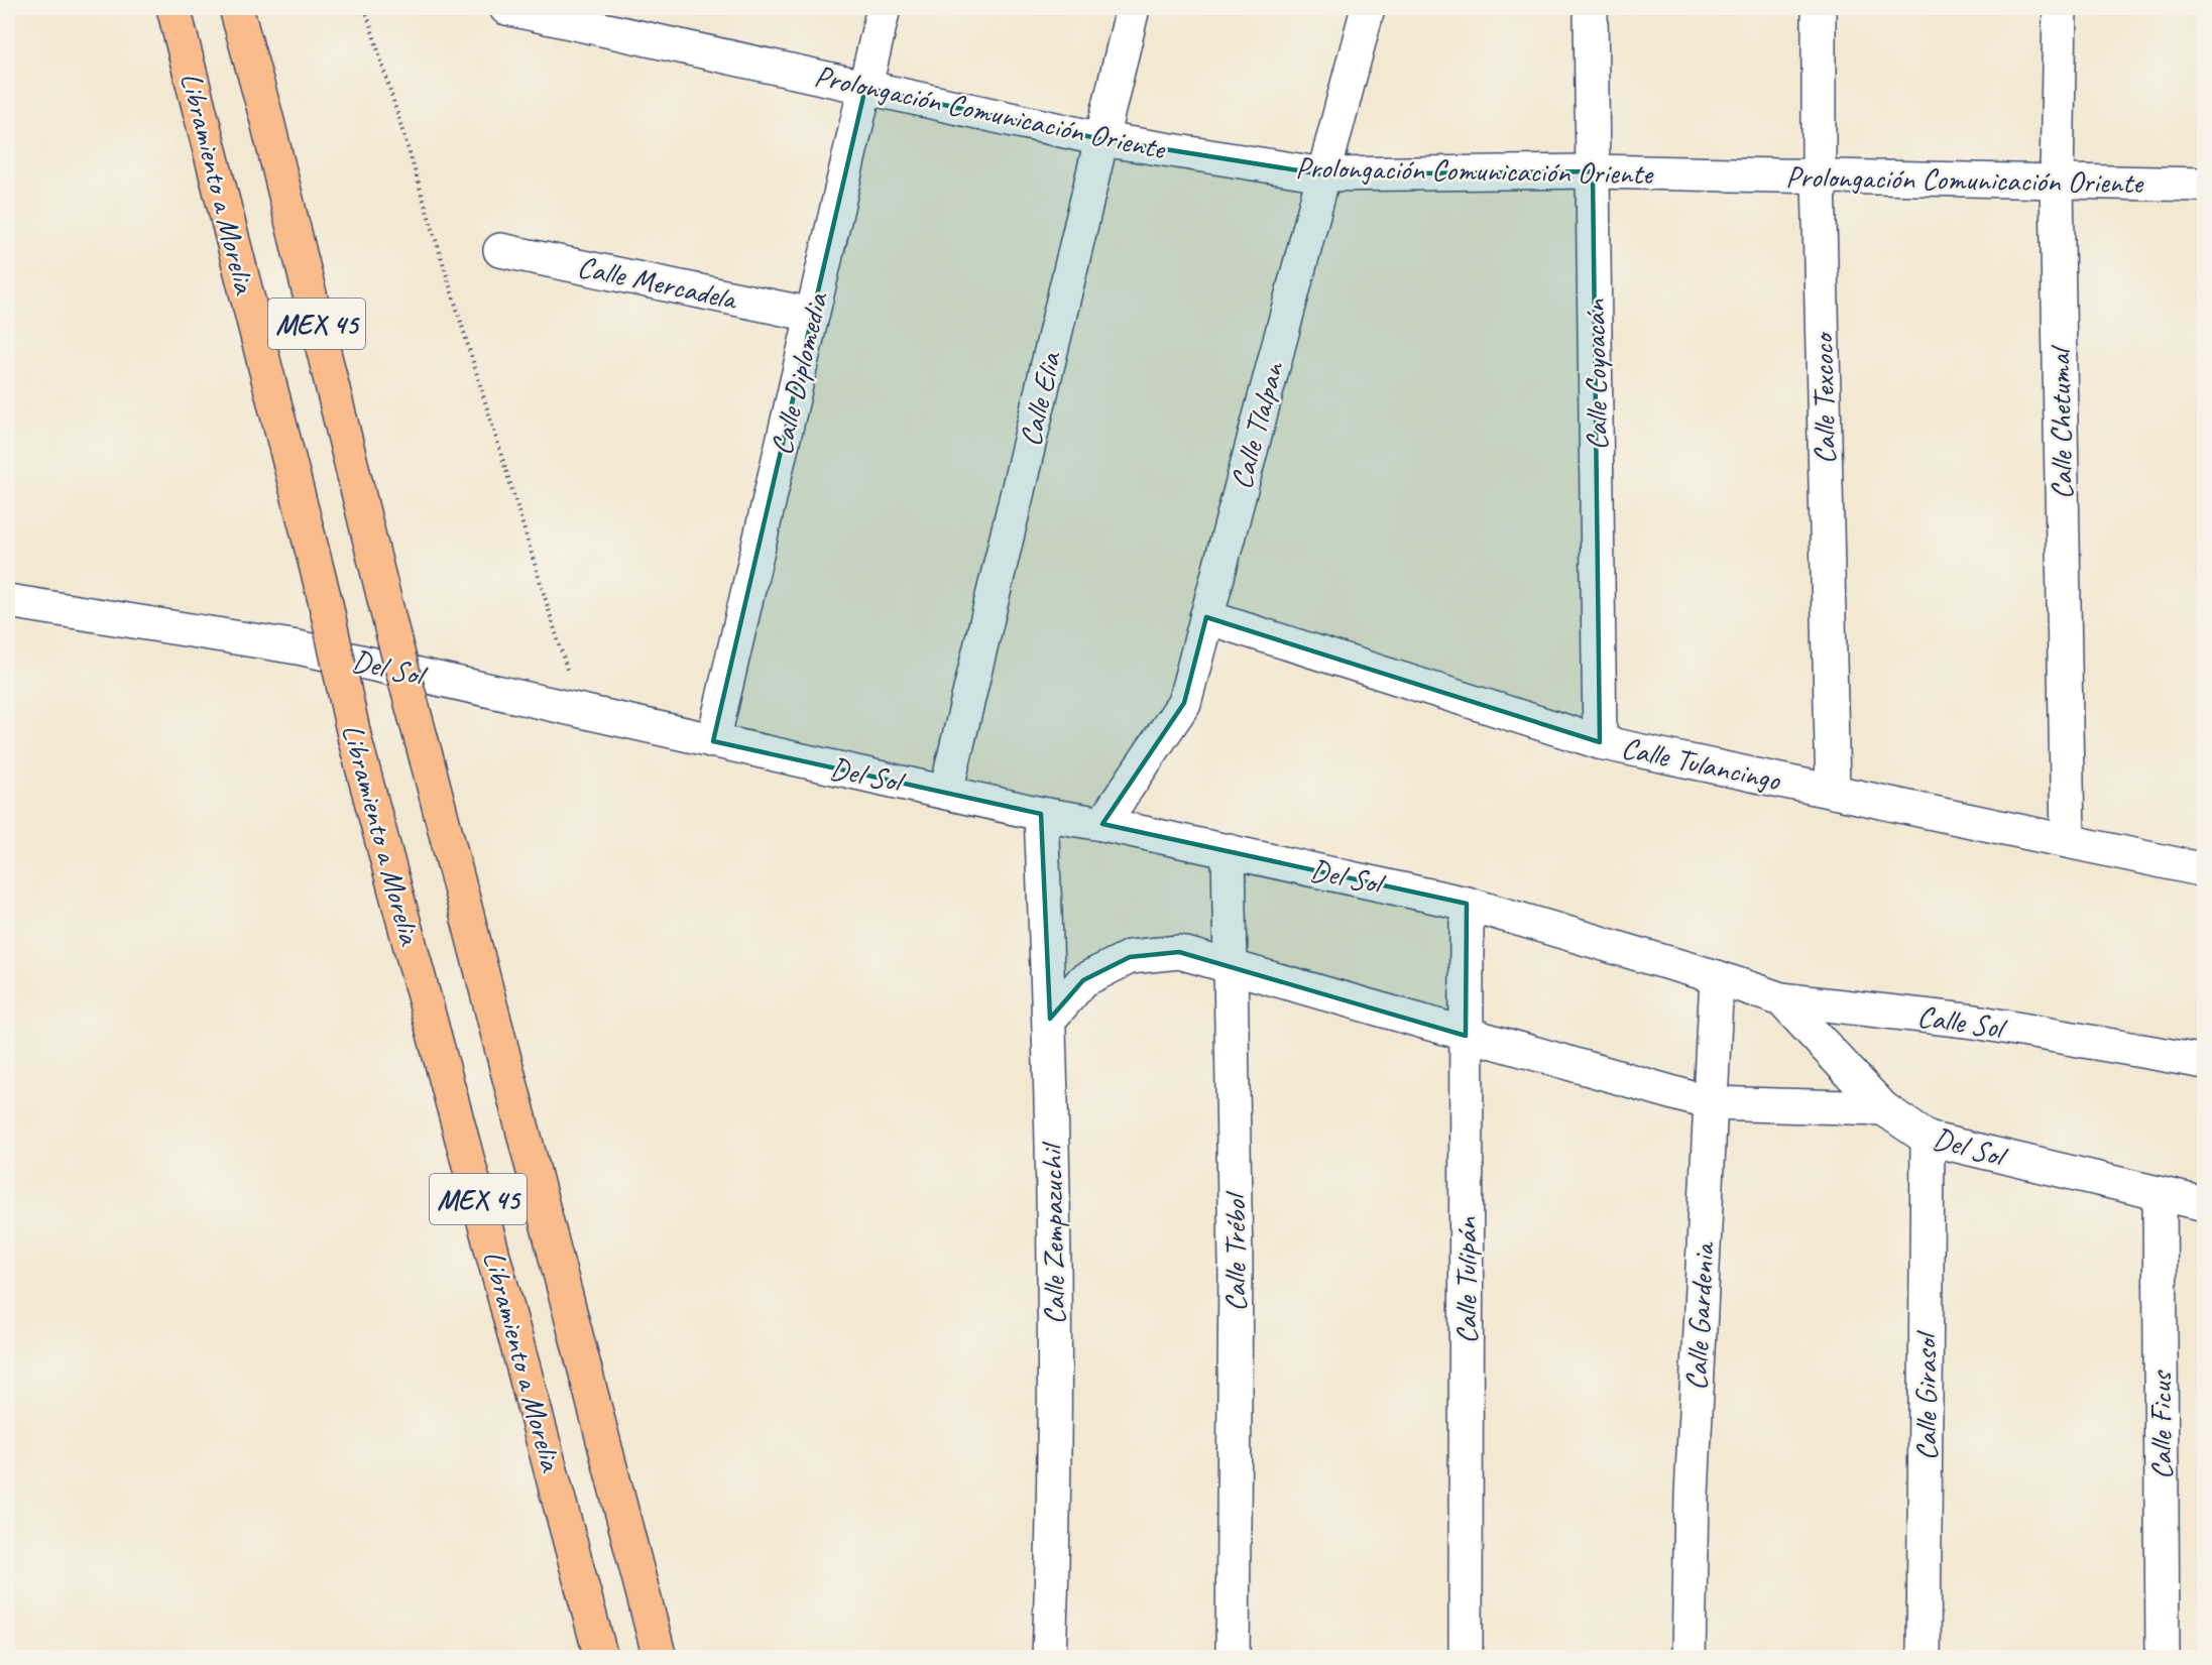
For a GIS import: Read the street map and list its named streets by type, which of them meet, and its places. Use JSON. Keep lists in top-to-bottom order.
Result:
{
  "streets": {
    "highway": ["Libramiento a Morelia", "MEX 45"],
    "street": [
      "Prolongación Comunicación Oriente",
      "Calle Mercadela",
      "Calle Diplomedia",
      "Calle Coyoacán",
      "Calle Elia",
      "Calle Texcoco",
      "Calle Chetumal",
      "Calle Tlalpan",
      "Del Sol",
      "Calle Tulancingo",
      "Calle Sol",
      "Calle Zempazuchil",
      "Calle Trébol",
      "Calle Tulipán",
      "Calle Gardenia",
      "Calle Girasol",
      "Calle Ficus"
    ]
  },
  "crossings": [
    ["Prolongación Comunicación Oriente", "Calle Diplomedia"],
    ["Prolongación Comunicación Oriente", "Calle Coyoacán"],
    ["Prolongación Comunicación Oriente", "Calle Elia"],
    ["Prolongación Comunicación Oriente", "Calle Texcoco"],
    ["Prolongación Comunicación Oriente", "Calle Chetumal"],
    ["Prolongación Comunicación Oriente", "Calle Tlalpan"],
    ["Calle Mercadela", "Calle Diplomedia"],
    ["Calle Diplomedia", "Del Sol"],
    ["Calle Coyoacán", "Calle Tulancingo"],
    ["Calle Elia", "Del Sol"],
    ["Calle Texcoco", "Calle Tulancingo"],
    ["Calle Chetumal", "Calle Tulancingo"],
    ["Calle Tlalpan", "Del Sol"],
    ["Calle Tlalpan", "Calle Tulancingo"],
    ["Del Sol", "Calle Sol"],
    ["Del Sol", "Calle Zempazuchil"],
    ["Del Sol", "Calle Trébol"],
    ["Del Sol", "Calle Tulipán"],
    ["Del Sol", "Calle Gardenia"],
    ["Del Sol", "Calle Girasol"],
    ["Del Sol", "Calle Ficus"],
    ["Calle Sol", "Calle Gardenia"]
  ]
}
